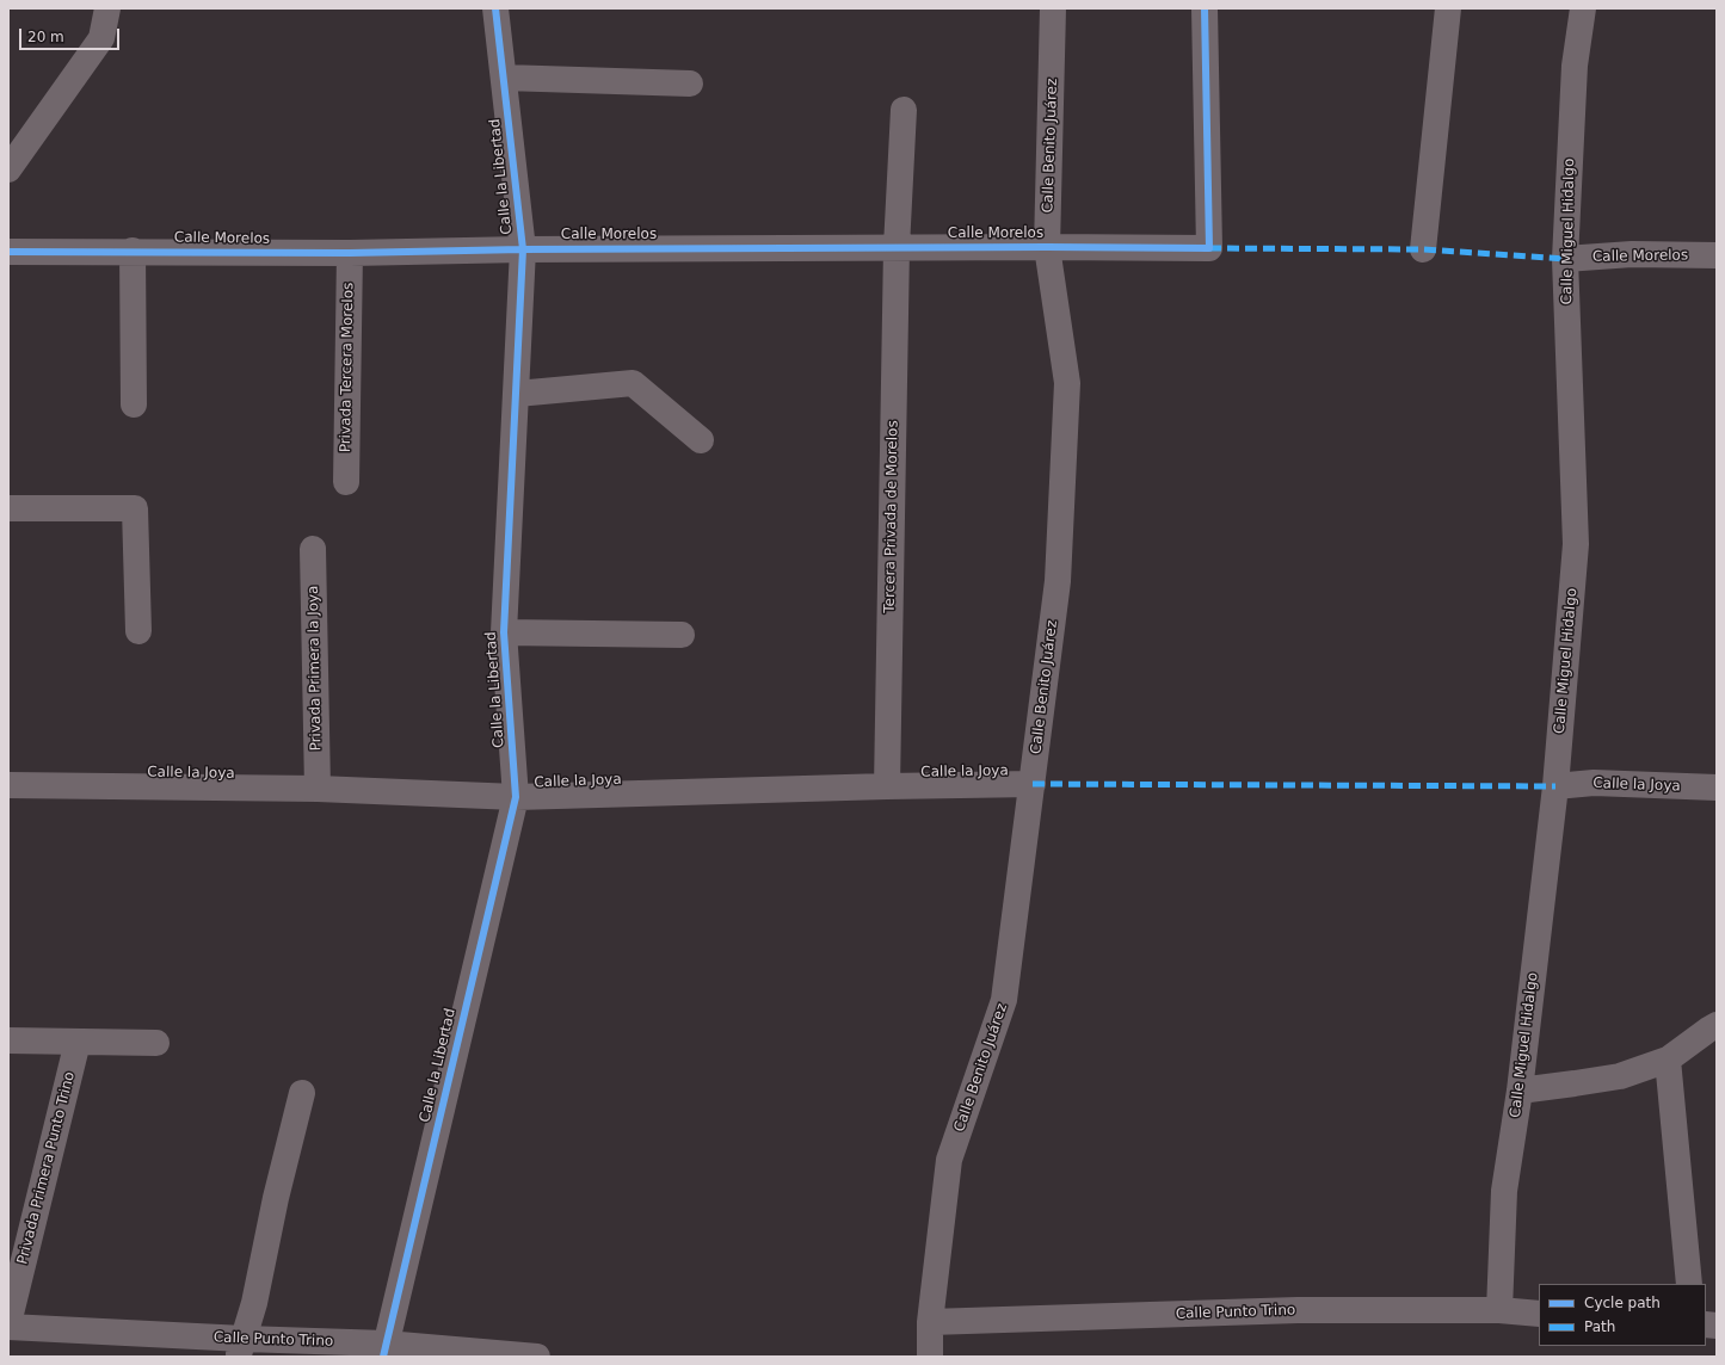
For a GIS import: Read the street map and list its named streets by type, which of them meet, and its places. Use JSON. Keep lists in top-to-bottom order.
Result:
{
  "streets": {
    "street": [
      "Calle Benito Juárez",
      "Calle la Libertad",
      "Calle Miguel Hidalgo",
      "Calle Morelos",
      "Privada Tercera Morelos",
      "Tercera Privada de Morelos",
      "Privada Primera la Joya",
      "Calle la Joya",
      "Privada Primera Punto Trino",
      "Calle Punto Trino"
    ]
  },
  "crossings": [
    ["Calle Benito Juárez", "Calle Morelos"],
    ["Calle Benito Juárez", "Calle la Joya"],
    ["Calle Benito Juárez", "Calle Punto Trino"],
    ["Calle la Libertad", "Calle Morelos"],
    ["Calle la Libertad", "Calle la Joya"],
    ["Calle la Libertad", "Calle Punto Trino"],
    ["Calle Miguel Hidalgo", "Calle Morelos"],
    ["Calle Miguel Hidalgo", "Calle la Joya"],
    ["Calle Miguel Hidalgo", "Calle Punto Trino"],
    ["Calle Morelos", "Privada Tercera Morelos"],
    ["Calle Morelos", "Tercera Privada de Morelos"],
    ["Tercera Privada de Morelos", "Calle la Joya"],
    ["Privada Primera la Joya", "Calle la Joya"],
    ["Privada Primera Punto Trino", "Calle Punto Trino"]
  ],
  "legend": ["Cycle path", "Path"],
  "scale_bar": "20 m"
}
